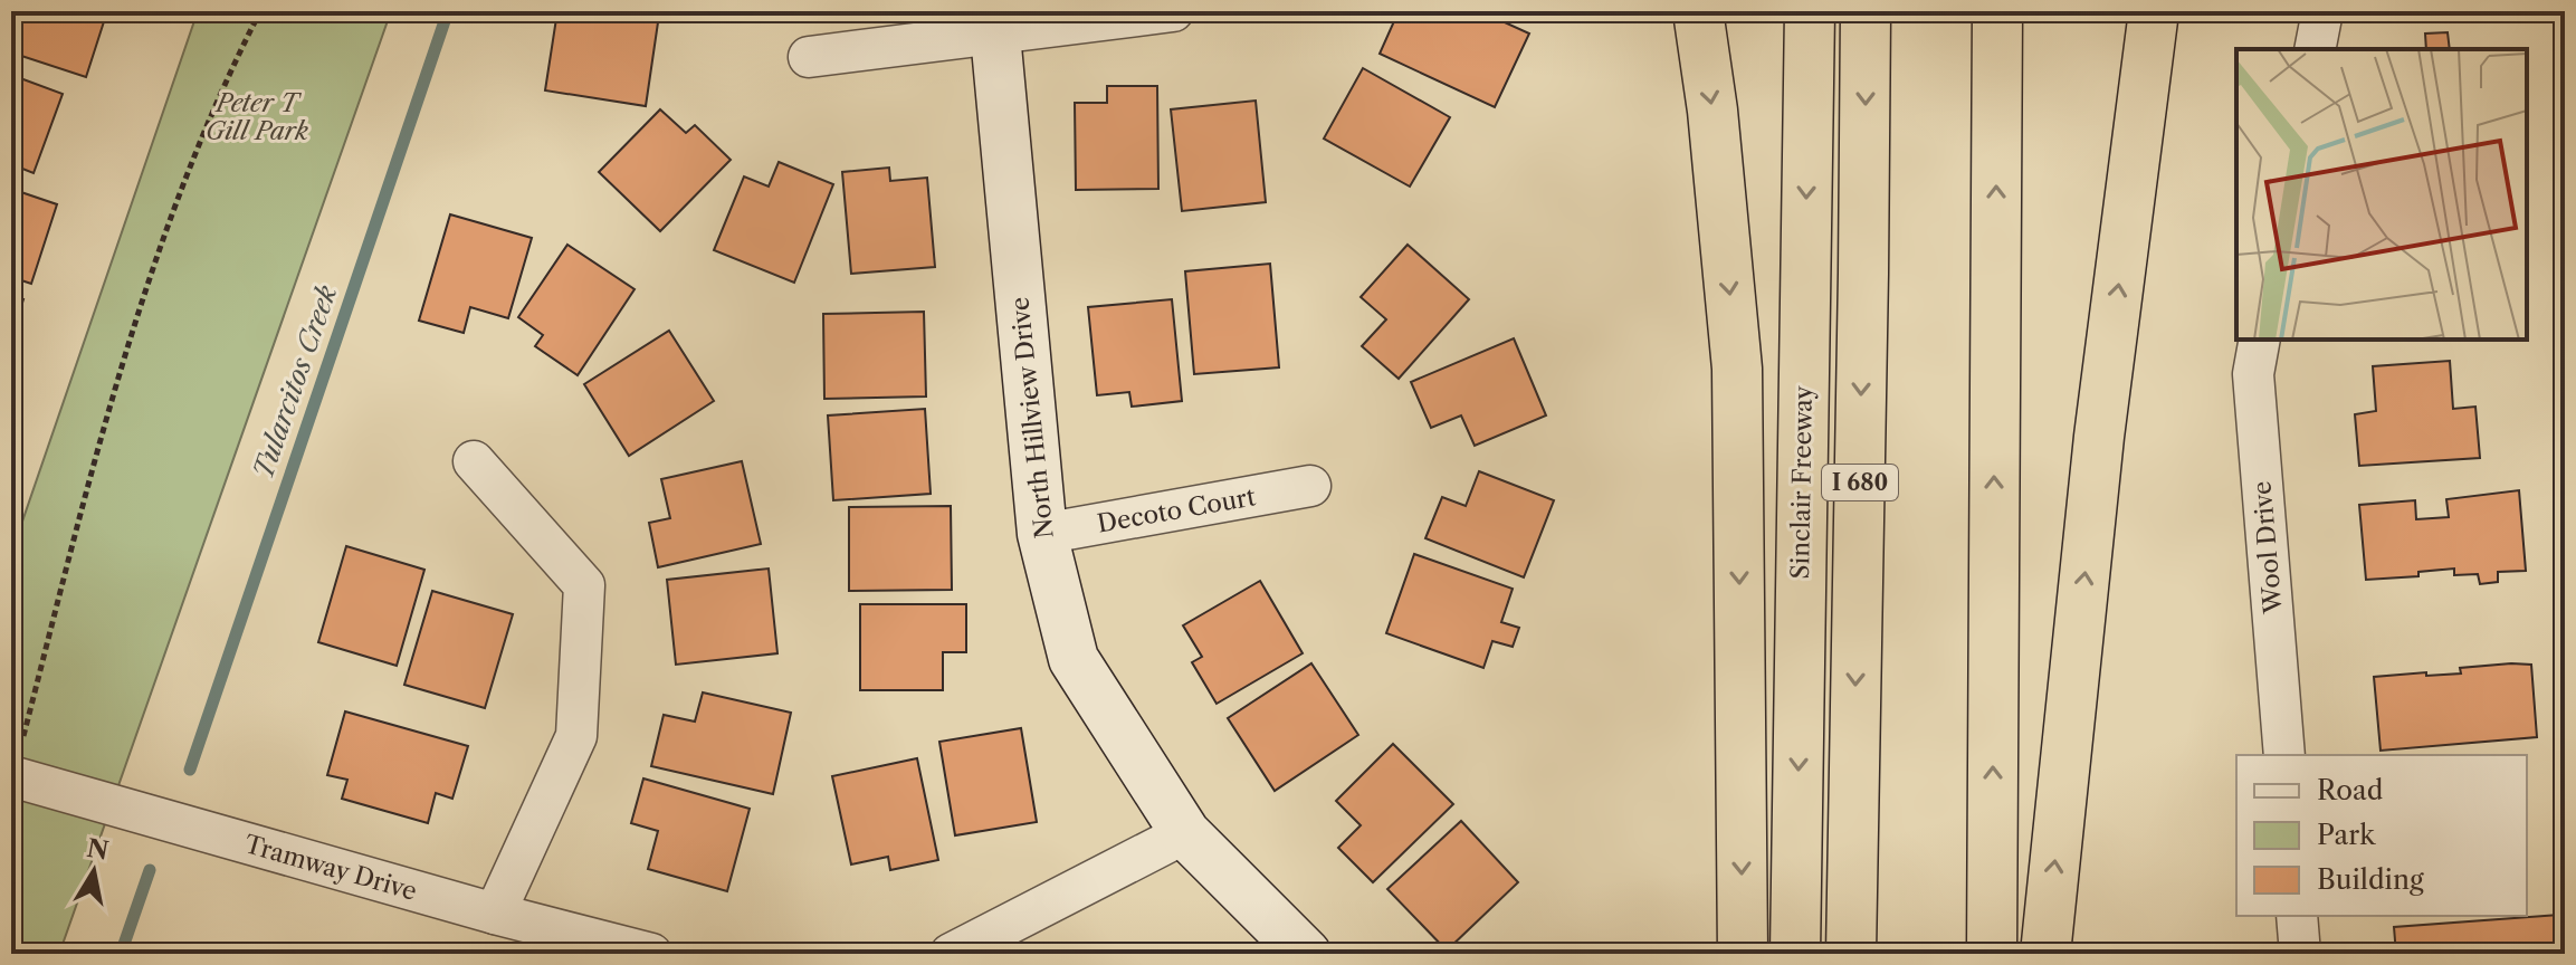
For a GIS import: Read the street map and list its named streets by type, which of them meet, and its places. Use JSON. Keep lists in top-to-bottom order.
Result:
{
  "streets": {
    "highway": ["Sinclair Freeway", "I 680"],
    "street": [
      "North Hillview Drive",
      "Decoto Court",
      "Wool Drive",
      "Tramway Drive"
    ]
  },
  "crossings": [
    ["North Hillview Drive", "Decoto Court"]
  ],
  "water": ["Tularcitos Creek"],
  "parks": ["Peter T Gill Park"],
  "legend": ["Road", "Park", "Building"],
  "north": "top"
}
